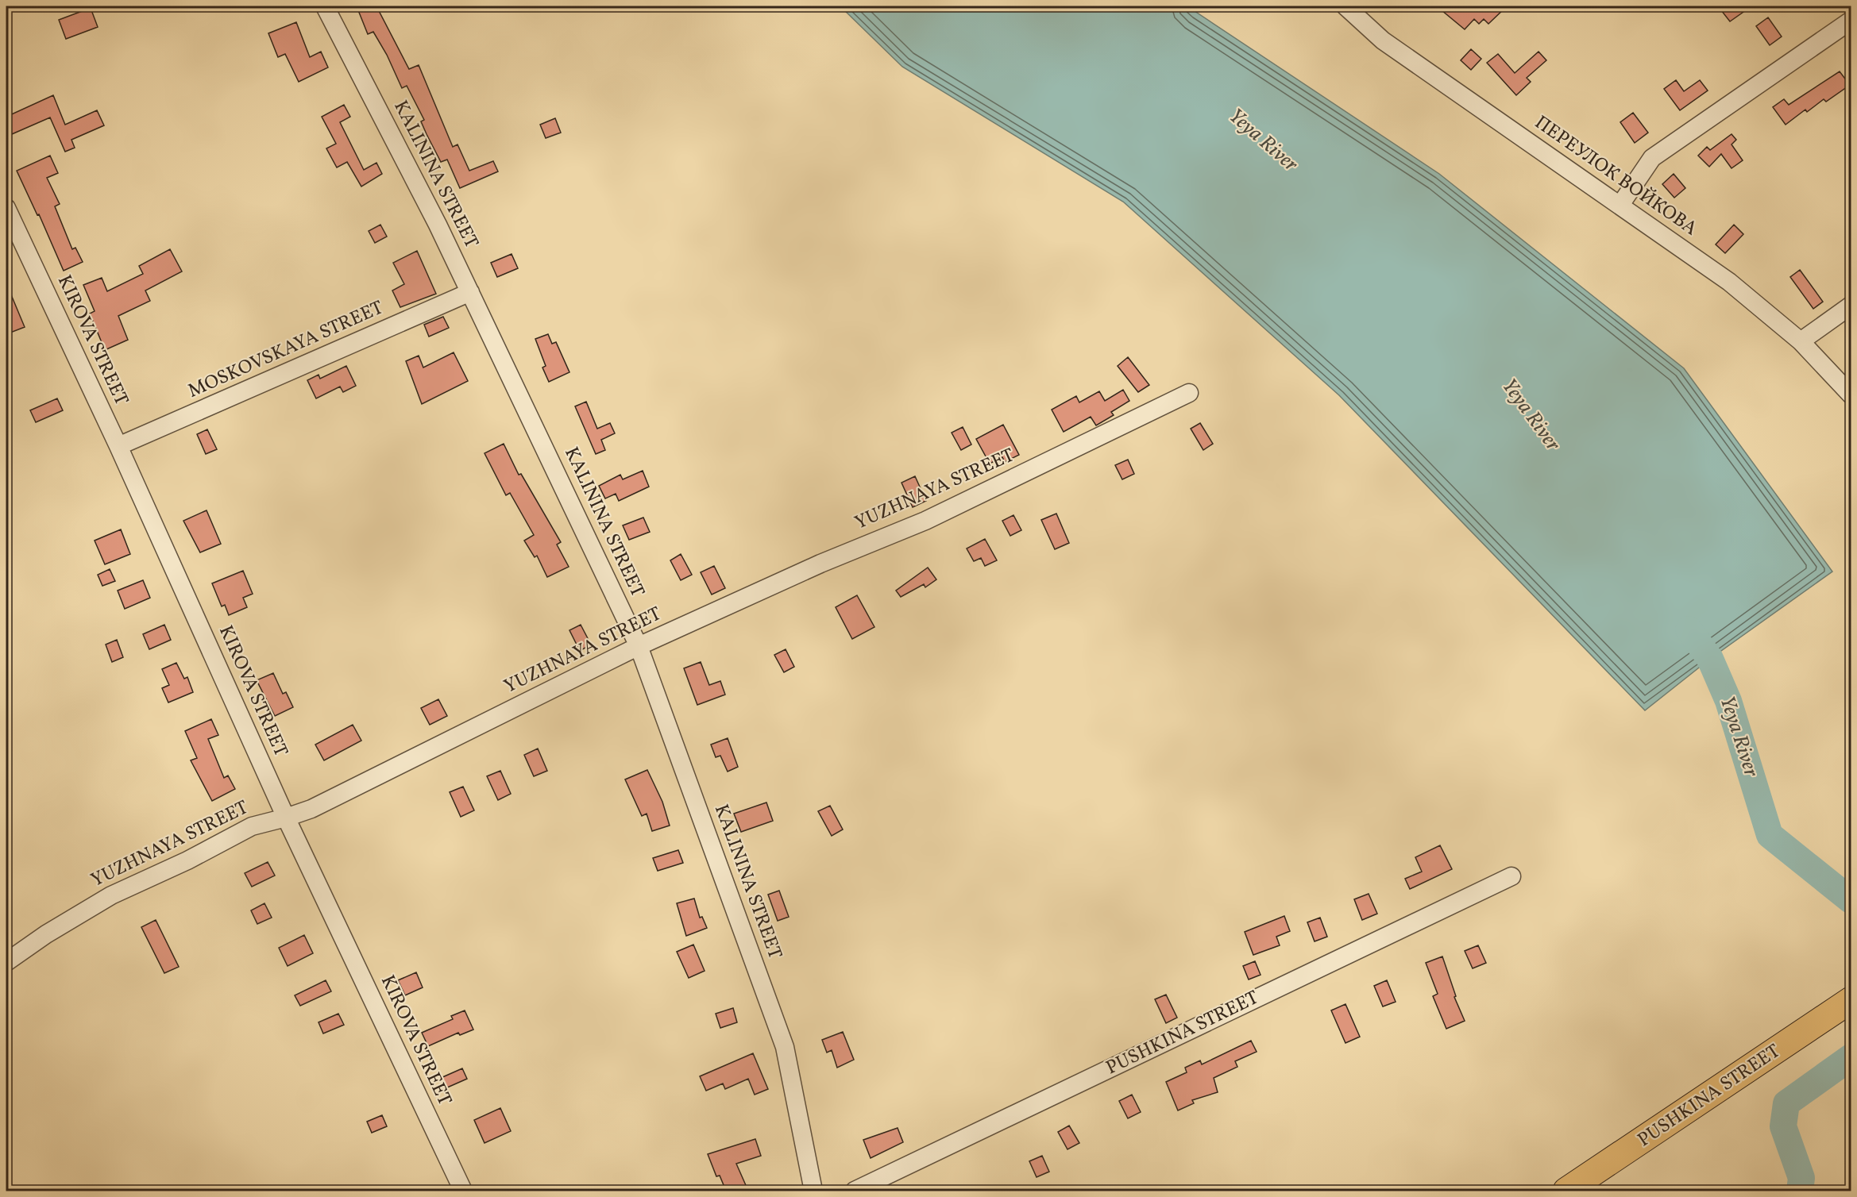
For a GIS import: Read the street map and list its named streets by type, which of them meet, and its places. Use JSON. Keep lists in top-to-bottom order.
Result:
{
  "streets": {
    "main road": ["PUSHKINA STREET"],
    "street": [
      "KALININA STREET",
      "ПЕРЕУЛОК ВОЙКОВА",
      "KIROVA STREET",
      "MOSKOVSKAYA STREET",
      "YUZHNAYA STREET"
    ]
  },
  "crossings": [
    ["KALININA STREET", "MOSKOVSKAYA STREET"],
    ["KALININA STREET", "YUZHNAYA STREET"],
    ["KIROVA STREET", "MOSKOVSKAYA STREET"],
    ["KIROVA STREET", "YUZHNAYA STREET"]
  ],
  "water": ["Yeya River"]
}
